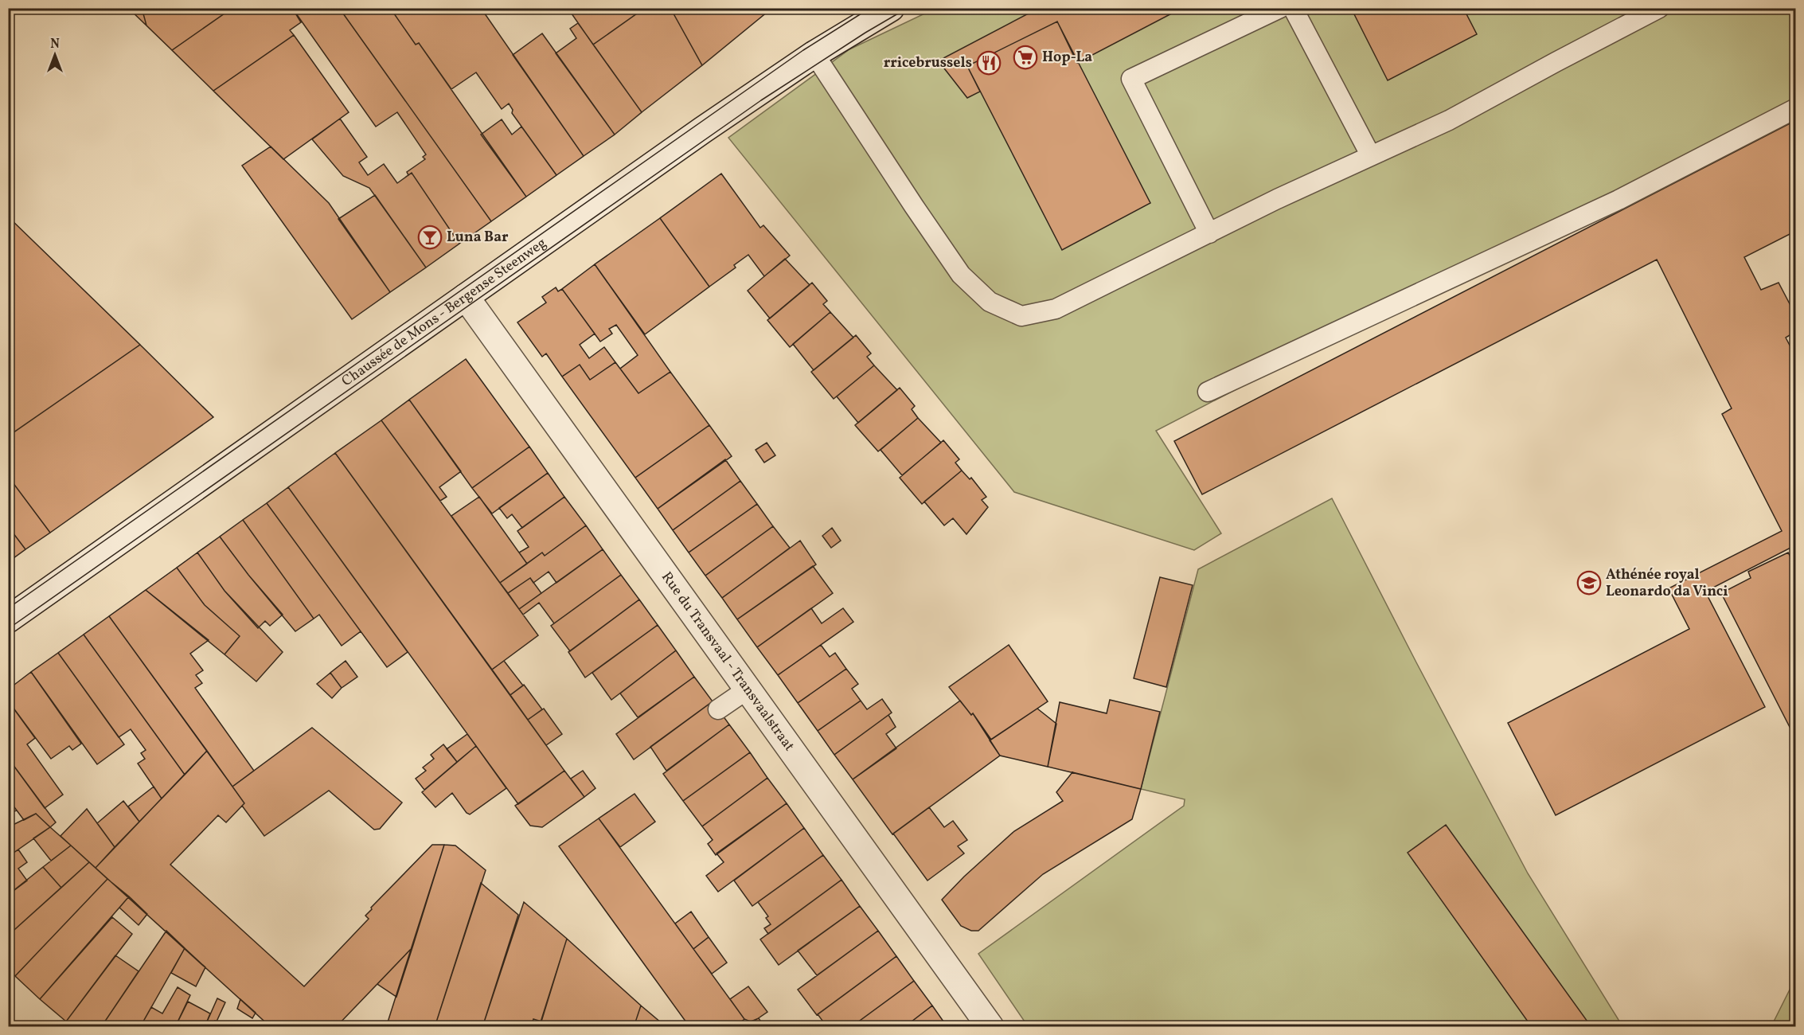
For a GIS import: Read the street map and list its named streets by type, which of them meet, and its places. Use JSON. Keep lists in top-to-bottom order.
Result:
{
  "streets": {
    "main road": ["Chaussée de Mons - Bergense Steenweg", "Rue du Transvaal - Transvaalstraat"]
  },
  "crossings": [
    ["Chaussée de Mons - Bergense Steenweg", "Rue du Transvaal - Transvaalstraat"]
  ],
  "places": {
    "supermarket": ["Hop-La"],
    "restaurant": ["rricebrussels"],
    "bar": ["Luna Bar"],
    "school or university": ["Athénée royal Leonardo da Vinci"]
  },
  "north": "top"
}
